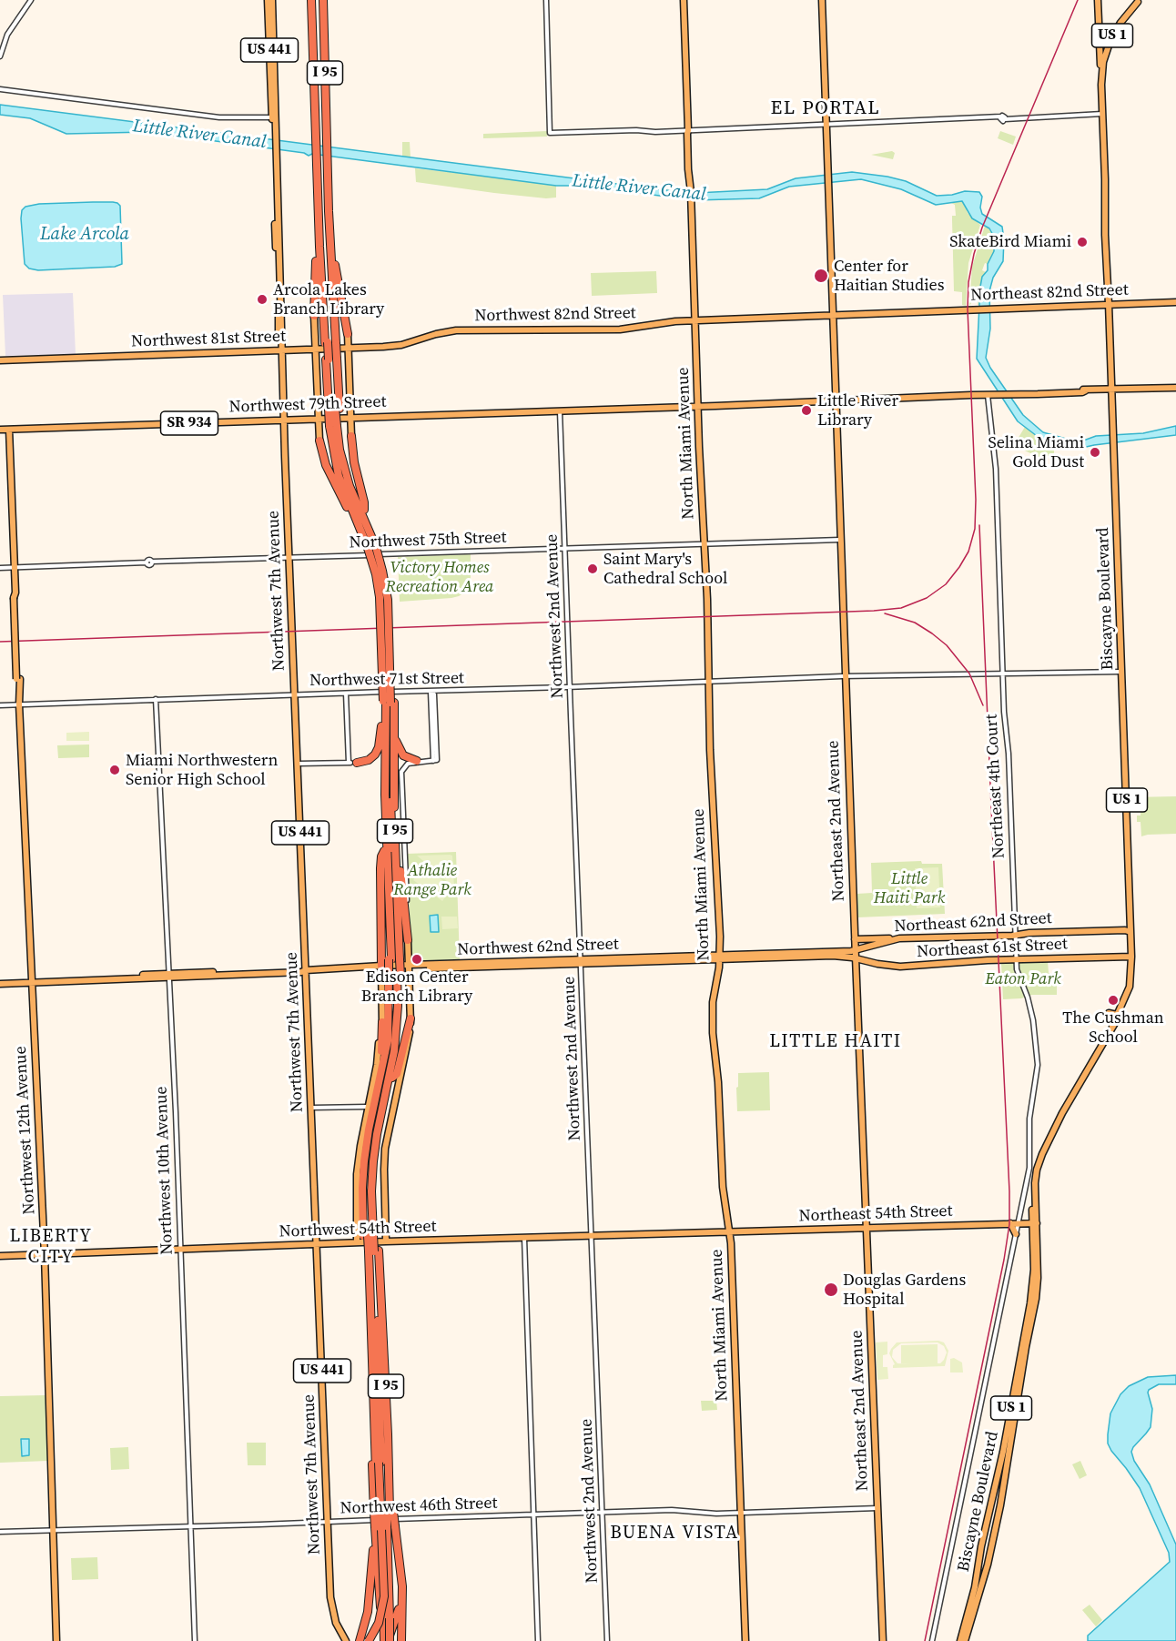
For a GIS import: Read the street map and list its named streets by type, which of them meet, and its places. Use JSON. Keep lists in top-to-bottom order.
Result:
{
  "streets": {
    "highway": ["I 95"],
    "main road": [
      "US 1",
      "US 441",
      "Northeast 82nd Street",
      "Northwest 82nd Street",
      "Northwest 81st Street",
      "Northwest 79th Street",
      "SR 934",
      "North Miami Avenue",
      "Northwest 7th Avenue",
      "Biscayne Boulevard",
      "Northeast 2nd Avenue",
      "Northeast 62nd Street",
      "Northwest 62nd Street",
      "Northeast 61st Street",
      "Northwest 12th Avenue",
      "Northeast 54th Street",
      "Northwest 54th Street"
    ],
    "street": [
      "Northwest 75th Street",
      "Northwest 2nd Avenue",
      "Northwest 71st Street",
      "Northeast 4th Court",
      "Northwest 10th Avenue",
      "Northwest 46th Street"
    ]
  },
  "crossings": [
    ["Northeast 82nd Street", "Northwest 82nd Street"],
    ["Northeast 82nd Street", "North Miami Avenue"],
    ["Northeast 82nd Street", "Biscayne Boulevard"],
    ["Northeast 82nd Street", "Northeast 2nd Avenue"],
    ["Northwest 82nd Street", "Northwest 81st Street"],
    ["Northwest 82nd Street", "North Miami Avenue"],
    ["Northwest 81st Street", "Northwest 7th Avenue"],
    ["Northwest 79th Street", "North Miami Avenue"],
    ["Northwest 79th Street", "Northwest 7th Avenue"],
    ["Northwest 79th Street", "Northwest 2nd Avenue"],
    ["Northwest 79th Street", "Northwest 12th Avenue"],
    ["North Miami Avenue", "Northwest 75th Street"],
    ["North Miami Avenue", "Northwest 71st Street"],
    ["North Miami Avenue", "Northeast 62nd Street"],
    ["North Miami Avenue", "Northwest 62nd Street"],
    ["North Miami Avenue", "Northeast 54th Street"],
    ["North Miami Avenue", "Northwest 46th Street"],
    ["Northwest 75th Street", "Northwest 7th Avenue"],
    ["Northwest 75th Street", "Northwest 2nd Avenue"],
    ["Northwest 75th Street", "Northeast 2nd Avenue"],
    ["Northwest 75th Street", "Northwest 12th Avenue"],
    ["Northwest 7th Avenue", "Northwest 71st Street"],
    ["Northwest 7th Avenue", "Northwest 62nd Street"],
    ["Northwest 7th Avenue", "Northwest 54th Street"],
    ["Northwest 7th Avenue", "Northwest 46th Street"],
    ["Biscayne Boulevard", "Northwest 71st Street"],
    ["Biscayne Boulevard", "Northeast 62nd Street"],
    ["Biscayne Boulevard", "Northeast 61st Street"],
    ["Biscayne Boulevard", "Northeast 54th Street"],
    ["Northwest 2nd Avenue", "Northwest 71st Street"],
    ["Northwest 2nd Avenue", "Northwest 62nd Street"],
    ["Northwest 2nd Avenue", "Northwest 54th Street"],
    ["Northwest 2nd Avenue", "Northwest 46th Street"],
    ["Northwest 71st Street", "Northeast 4th Court"],
    ["Northwest 71st Street", "Northeast 2nd Avenue"],
    ["Northwest 71st Street", "Northwest 12th Avenue"],
    ["Northwest 71st Street", "Northwest 10th Avenue"],
    ["Northeast 4th Court", "Northeast 62nd Street"],
    ["Northeast 4th Court", "Northeast 61st Street"],
    ["Northeast 4th Court", "Northeast 54th Street"],
    ["Northeast 2nd Avenue", "Northeast 62nd Street"],
    ["Northeast 2nd Avenue", "Northeast 61st Street"],
    ["Northeast 2nd Avenue", "Northeast 54th Street"],
    ["Northeast 2nd Avenue", "Northwest 46th Street"],
    ["Northeast 62nd Street", "Northwest 62nd Street"],
    ["Northwest 62nd Street", "Northwest 12th Avenue"],
    ["Northwest 62nd Street", "Northwest 10th Avenue"],
    ["Northwest 12th Avenue", "Northwest 54th Street"],
    ["Northwest 12th Avenue", "Northwest 46th Street"],
    ["Northwest 10th Avenue", "Northwest 54th Street"],
    ["Northwest 10th Avenue", "Northwest 46th Street"],
    ["Northeast 54th Street", "Northwest 54th Street"]
  ],
  "districts": [
    "EL PORTAL",
    "LITTLE HAITI",
    "LIBERTY CITY",
    "BUENA VISTA"
  ],
  "water": ["Little River Canal", "Lake Arcola"],
  "parks": [
    "Victory Homes Recreation Area",
    "Athalie Range Park",
    "Little Haiti Park",
    "Eaton Park"
  ],
  "places": [
    "SkateBird Miami",
    "Center for Haitian Studies",
    "Arcola Lakes Branch Library",
    "Little River Library",
    "Selina Miami Gold Dust",
    "Saint Mary's Cathedral School",
    "Miami Northwestern Senior High School",
    "Edison Center Branch Library",
    "The Cushman School",
    "Douglas Gardens Hospital"
  ]
}
